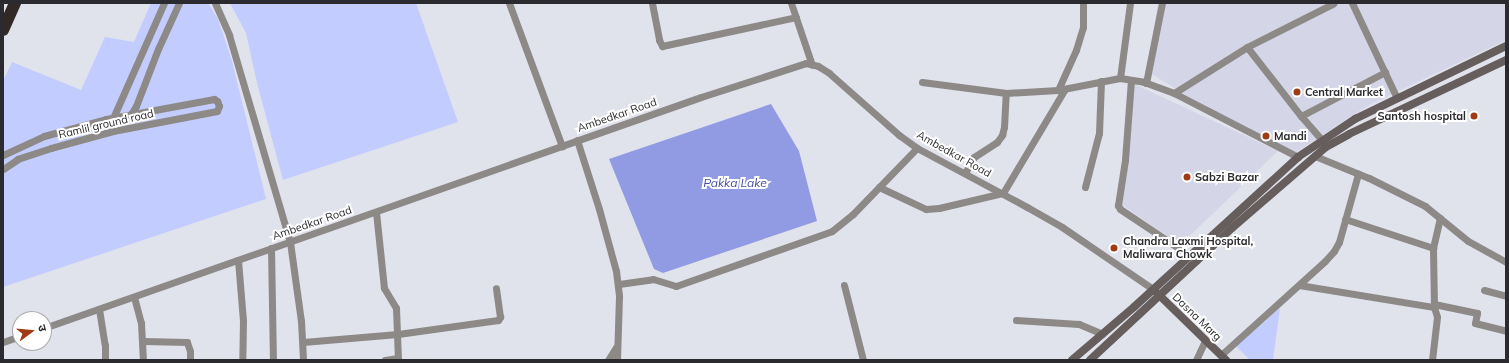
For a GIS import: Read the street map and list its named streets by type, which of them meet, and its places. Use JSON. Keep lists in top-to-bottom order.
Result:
{
  "streets": {
    "street": ["Ambedkar Road", "Ramlil ground road", "Dasna Marg"]
  },
  "crossings": [
    ["Ambedkar Road", "Dasna Marg"]
  ],
  "water": ["Pakka Lake"],
  "places": [
    "Central Market",
    "Santosh hospital",
    "Mandi",
    "Sabzi Bazar",
    "Chandra Laxmi Hospital, Maliwara Chowk"
  ],
  "north": "right"
}
